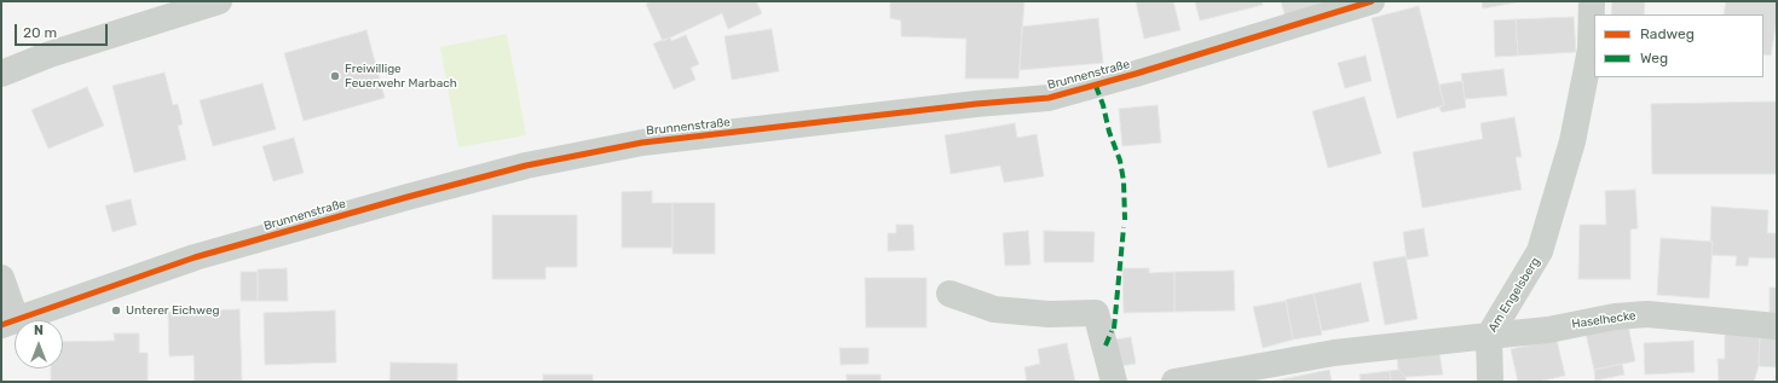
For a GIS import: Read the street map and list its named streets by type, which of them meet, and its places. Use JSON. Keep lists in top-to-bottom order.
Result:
{
  "streets": {
    "street": ["Brunnenstraße", "Am Engelsberg", "Haselhecke"]
  },
  "crossings": [
    ["Am Engelsberg", "Haselhecke"]
  ],
  "places": ["Freiwillige Feuerwehr Marbach", "Unterer Eichweg"],
  "legend": ["Radweg", "Weg"],
  "scale_bar": "20 m",
  "north": "top"
}
